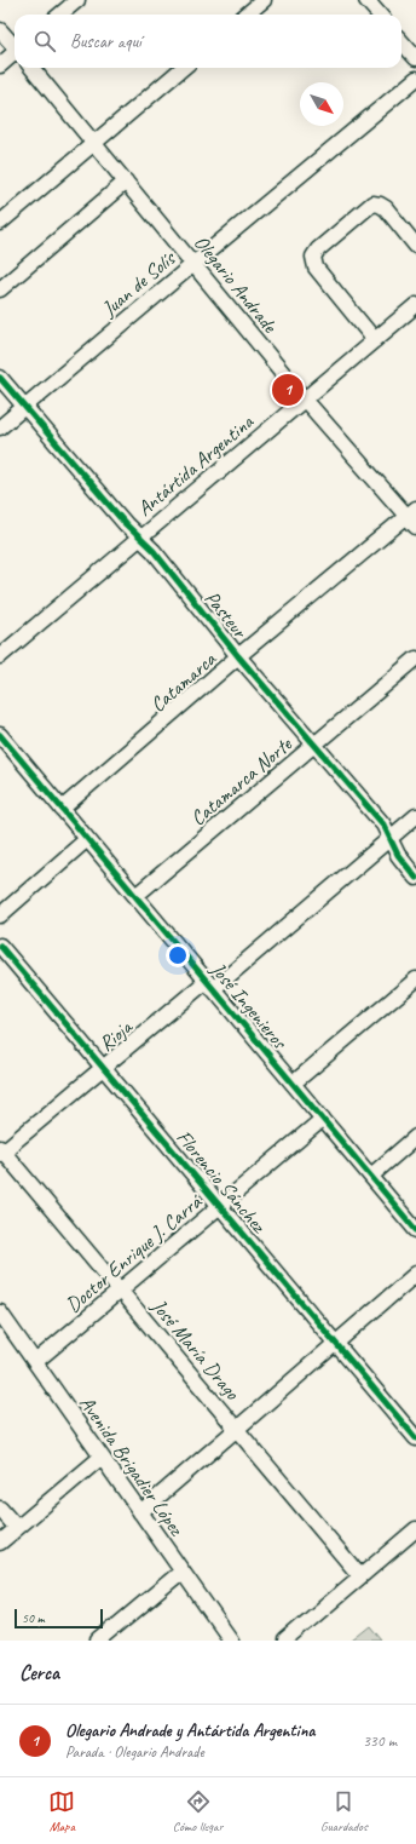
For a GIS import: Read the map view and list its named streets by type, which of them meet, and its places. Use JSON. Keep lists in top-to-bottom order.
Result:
{
  "streets": {
    "street": [
      "Juan de Solís",
      "Olegario Andrade",
      "Antártida Argentina",
      "Pasteur",
      "Catamarca",
      "Catamarca Norte",
      "José Ingenieros",
      "Rioja",
      "Florencio Sánchez",
      "Doctor Enrique J. Carrá",
      "José María Drago",
      "Avenida Brigadier López"
    ]
  },
  "crossings": [
    ["Juan de Solís", "Olegario Andrade"],
    ["Juan de Solís", "Pasteur"],
    ["Olegario Andrade", "Antártida Argentina"],
    ["Olegario Andrade", "Catamarca"],
    ["Antártida Argentina", "Pasteur"],
    ["Pasteur", "Catamarca"],
    ["Pasteur", "Catamarca Norte"],
    ["Pasteur", "Rioja"],
    ["Catamarca", "José Ingenieros"],
    ["Catamarca Norte", "José Ingenieros"],
    ["José Ingenieros", "Rioja"],
    ["José Ingenieros", "Doctor Enrique J. Carrá"],
    ["Rioja", "Florencio Sánchez"],
    ["Rioja", "José María Drago"],
    ["Florencio Sánchez", "Doctor Enrique J. Carrá"],
    ["Doctor Enrique J. Carrá", "José María Drago"],
    ["Doctor Enrique J. Carrá", "Avenida Brigadier López"]
  ],
  "scale_bar": "50 m",
  "north": "bottom right",
  "page": {
    "search": "Buscar aquí",
    "pins": "1",
    "scale": "50 m",
    "heading": "Cerca",
    "list": [
      {
        "mark": "1",
        "name": "Olegario Andrade y Antártida Argentina",
        "note": "Parada · Olegario Andrade",
        "value": "330 m"
      }
    ],
    "nav": ["Mapa", "Cómo llegar", "Guardados"]
  }
}
